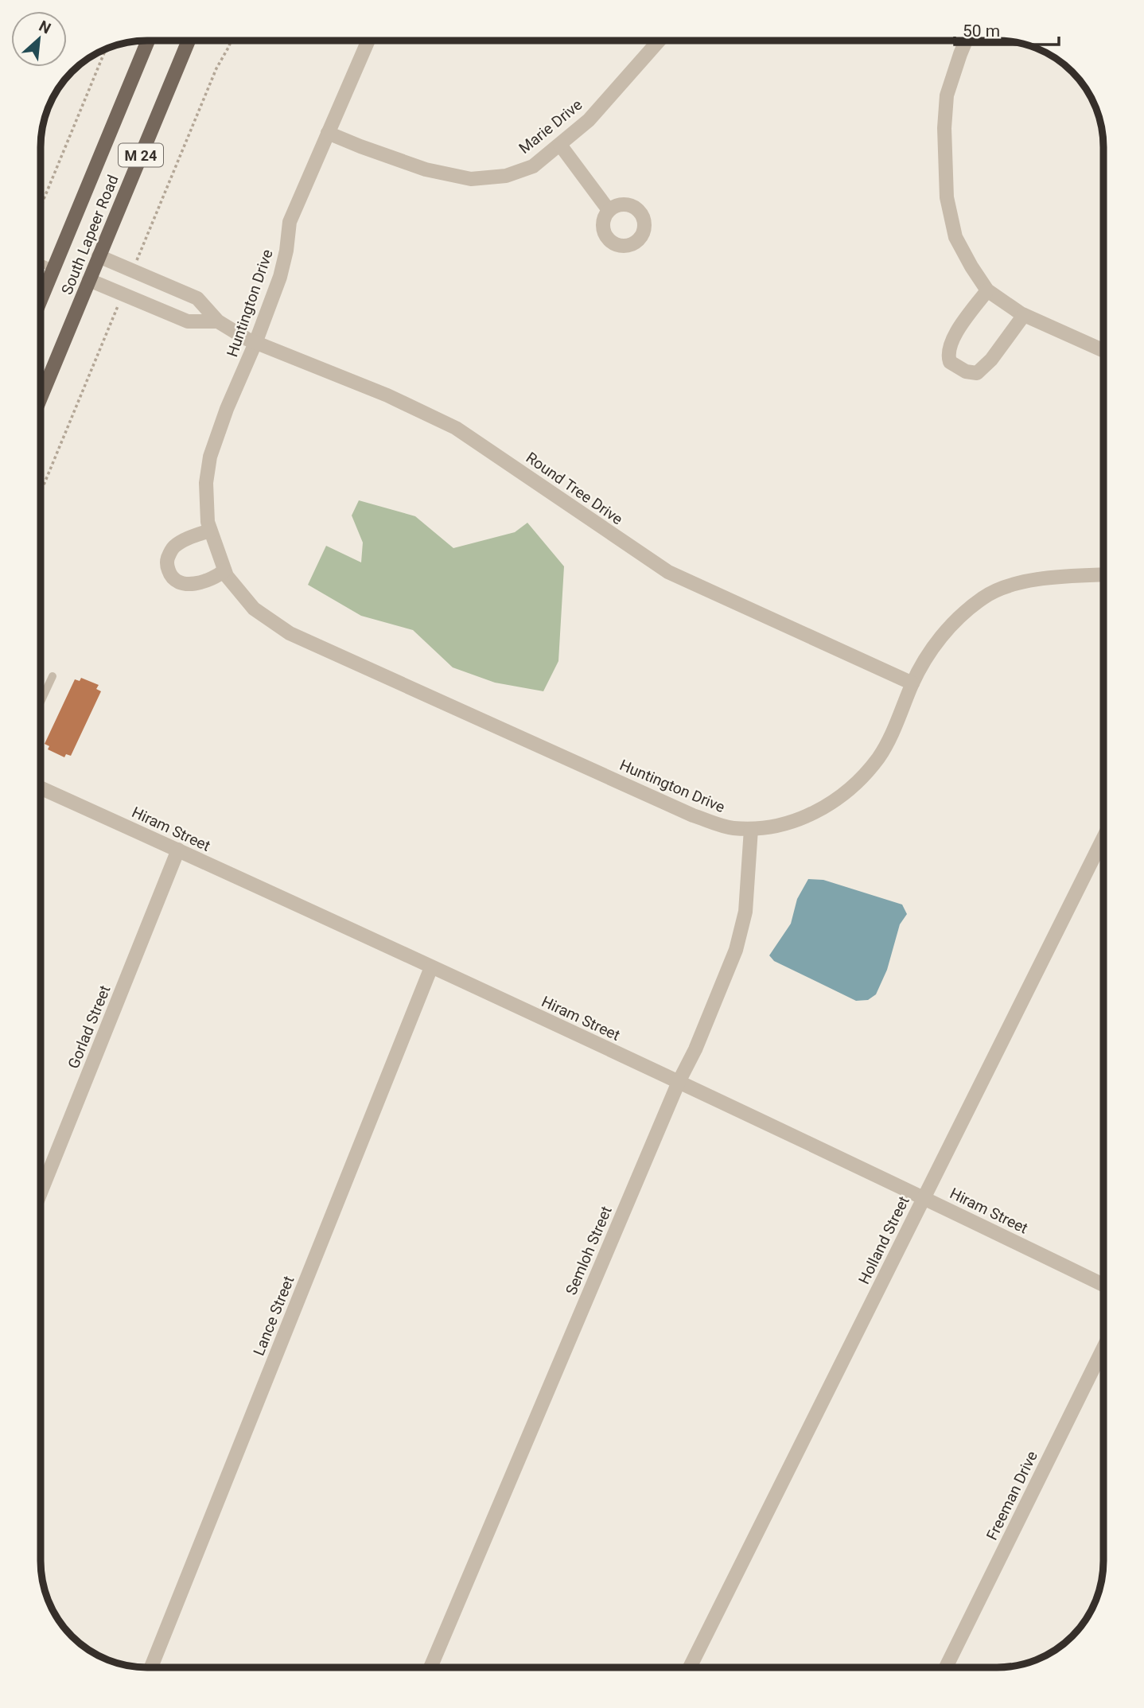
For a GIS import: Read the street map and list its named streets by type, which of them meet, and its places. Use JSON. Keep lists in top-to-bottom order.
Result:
{
  "streets": {
    "main road": ["M 24", "South Lapeer Road"],
    "street": [
      "Marie Drive",
      "Huntington Drive",
      "Round Tree Drive",
      "Hiram Street",
      "Gorlad Street",
      "Holland Street",
      "Semloh Street",
      "Lance Street",
      "Freeman Drive"
    ]
  },
  "crossings": [
    ["Marie Drive", "Huntington Drive"],
    ["South Lapeer Road", "Round Tree Drive"],
    ["Huntington Drive", "Round Tree Drive"],
    ["Huntington Drive", "Semloh Street"],
    ["Hiram Street", "Gorlad Street"],
    ["Hiram Street", "Holland Street"],
    ["Hiram Street", "Semloh Street"],
    ["Hiram Street", "Lance Street"]
  ],
  "scale_bar": "50 m",
  "north": "top right"
}
